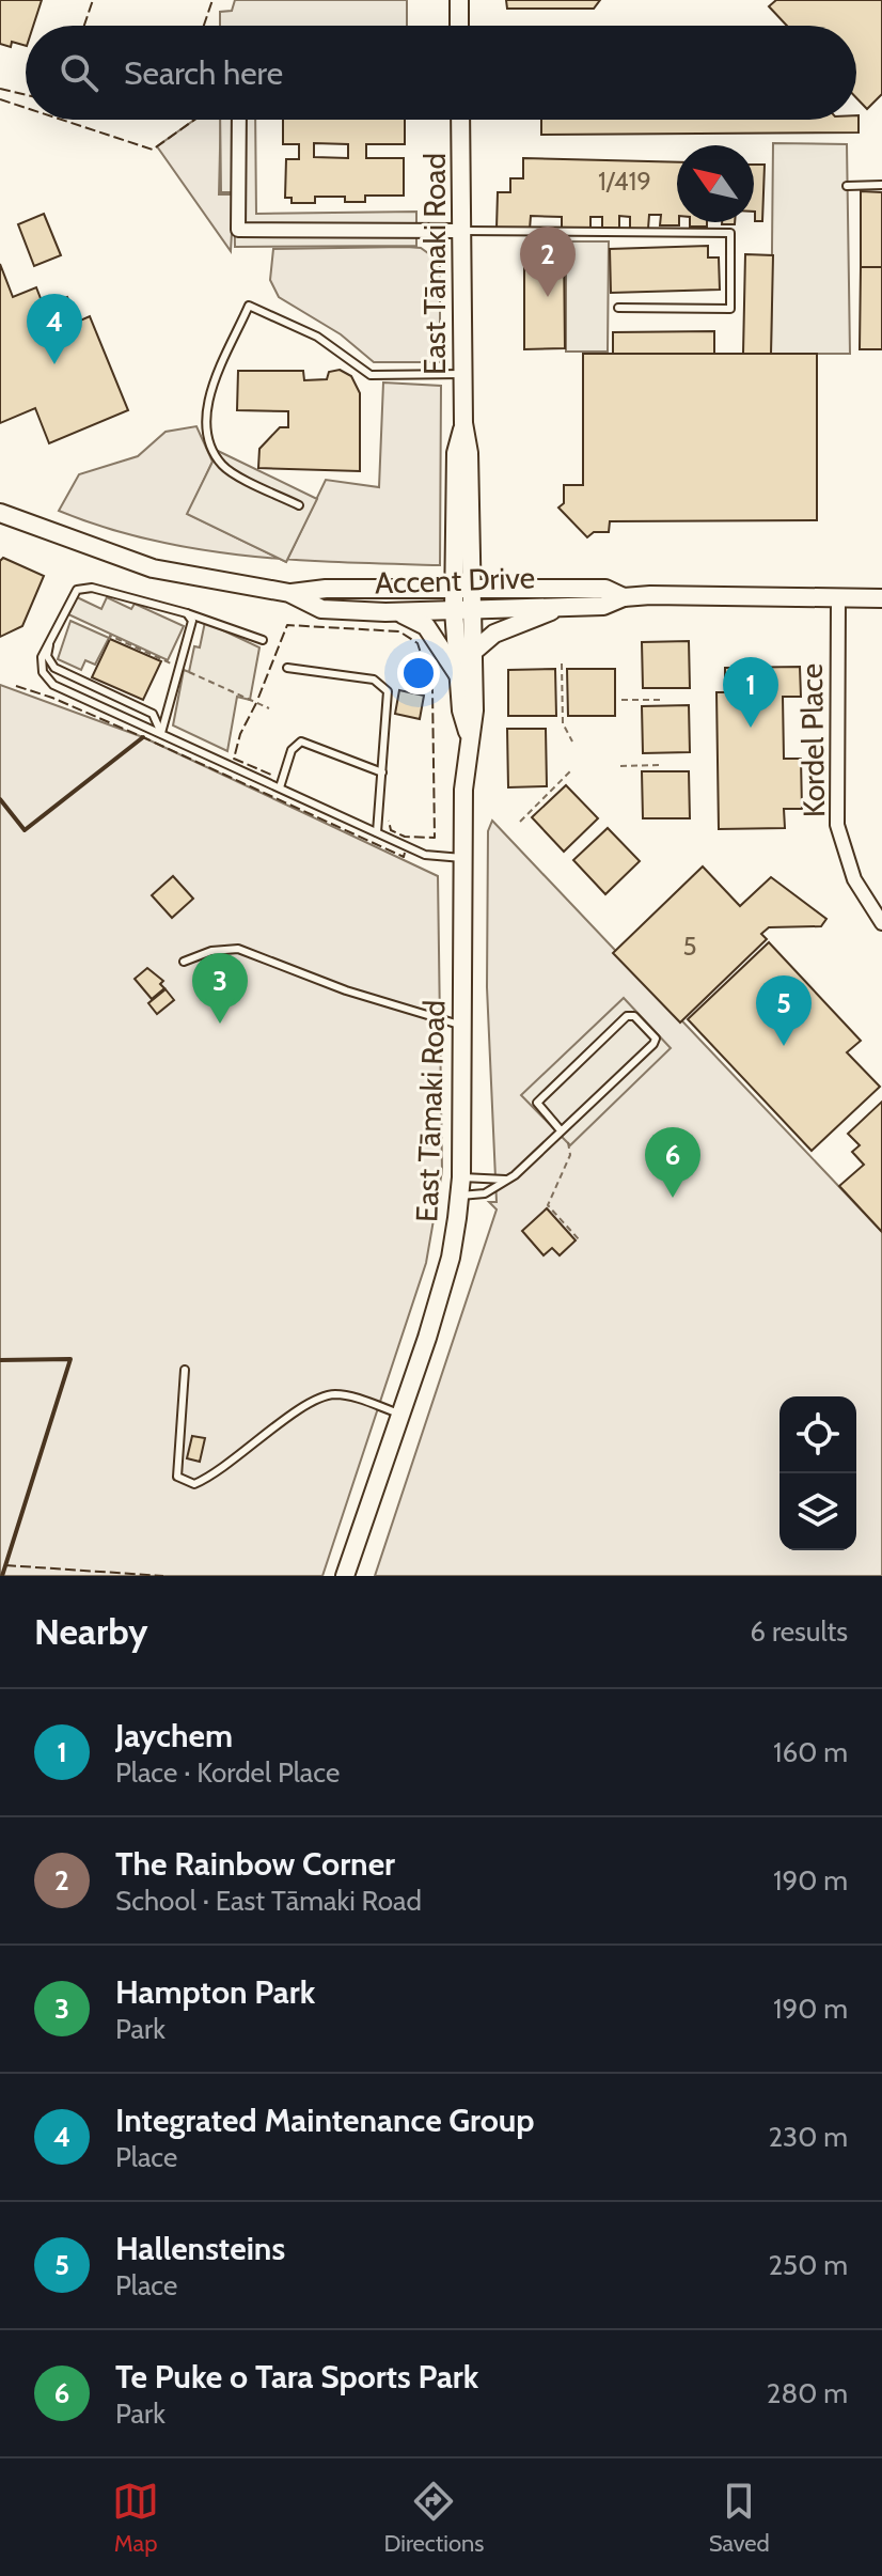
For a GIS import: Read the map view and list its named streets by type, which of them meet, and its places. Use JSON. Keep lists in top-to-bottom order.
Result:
{
  "streets": {
    "main road": ["East Tāmaki Road", "Accent Drive"],
    "street": ["Kordel Place"]
  },
  "crossings": [
    ["East Tāmaki Road", "Accent Drive"],
    ["Accent Drive", "Kordel Place"]
  ],
  "house_numbers": ["1/419", "5"],
  "north": "top left",
  "page": {
    "search": "Search here",
    "pins": [
      "2",
      "4",
      "1",
      "3",
      "5",
      "6"
    ],
    "heading": ["Nearby", "6 results"],
    "list": [
      {
        "mark": "1",
        "name": "Jaychem",
        "note": "Place · Kordel Place",
        "value": "160 m"
      },
      {
        "mark": "2",
        "name": "The Rainbow Corner",
        "note": "School · East Tāmaki Road",
        "value": "190 m"
      },
      {
        "mark": "3",
        "name": "Hampton Park",
        "note": "Park",
        "value": "190 m"
      },
      {
        "mark": "4",
        "name": "Integrated Maintenance Group",
        "note": "Place",
        "value": "230 m"
      },
      {
        "mark": "5",
        "name": "Hallensteins",
        "note": "Place",
        "value": "250 m"
      },
      {
        "mark": "6",
        "name": "Te Puke o Tara Sports Park",
        "note": "Park",
        "value": "280 m"
      }
    ],
    "nav": ["Map", "Directions", "Saved"]
  }
}
